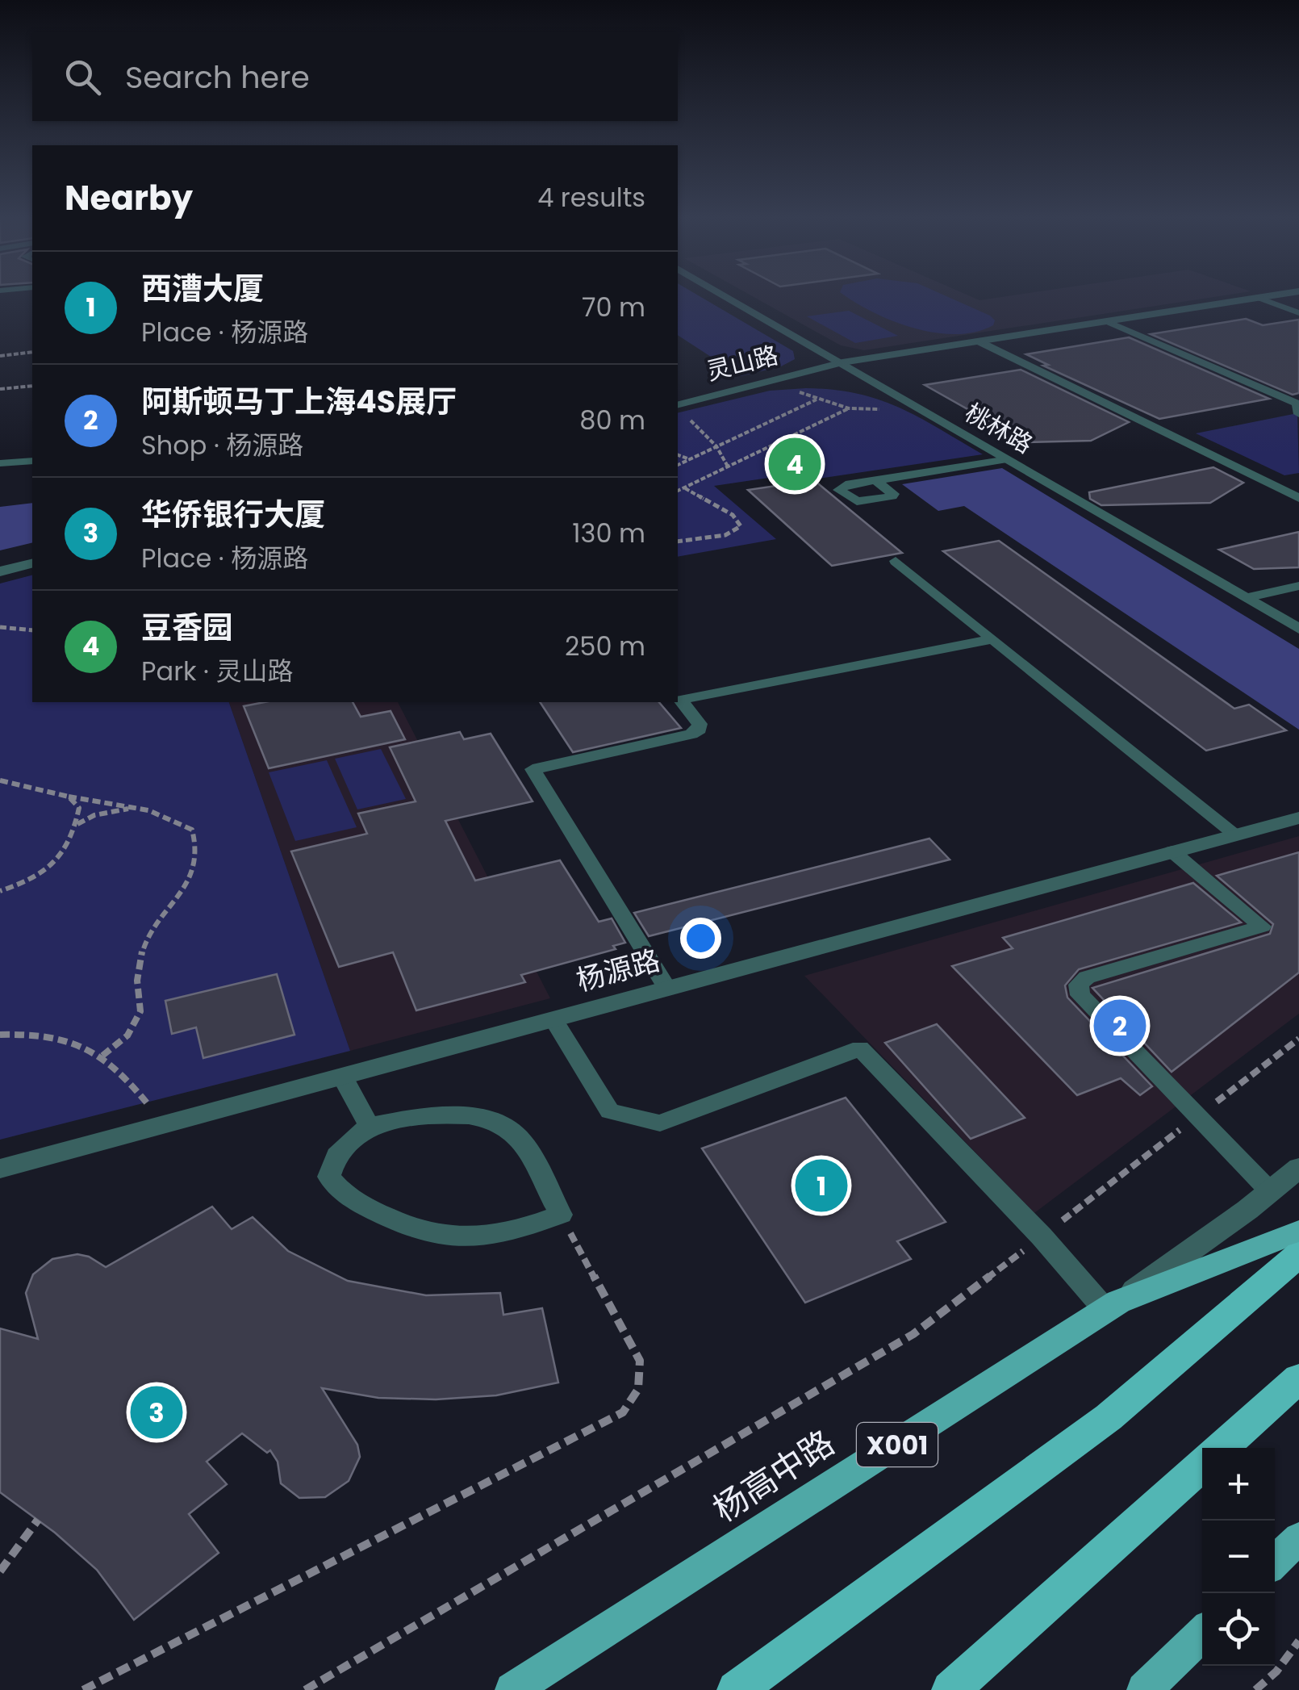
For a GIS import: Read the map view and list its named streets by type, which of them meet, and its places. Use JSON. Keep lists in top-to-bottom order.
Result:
{
  "streets": {
    "main road": ["X001", "杨高中路"],
    "street": ["灵山路", "桃林路", "杨源路"]
  },
  "crossings": [
    ["灵山路", "桃林路"],
    ["X001", "杨高中路"]
  ],
  "page": {
    "search": "Search here",
    "heading": ["Nearby", "4 results"],
    "list": [
      {
        "mark": "1",
        "name": "西漕大厦",
        "note": "Place · 杨源路",
        "value": "70 m"
      },
      {
        "mark": "2",
        "name": "阿斯顿马丁上海4S展厅",
        "note": "Shop · 杨源路",
        "value": "80 m"
      },
      {
        "mark": "3",
        "name": "华侨银行大厦",
        "note": "Place · 杨源路",
        "value": "130 m"
      },
      {
        "mark": "4",
        "name": "豆香园",
        "note": "Park · 灵山路",
        "value": "250 m"
      }
    ],
    "pins": [
      "4",
      "2",
      "1",
      "3"
    ],
    "map_buttons": ["+", "−"]
  }
}
